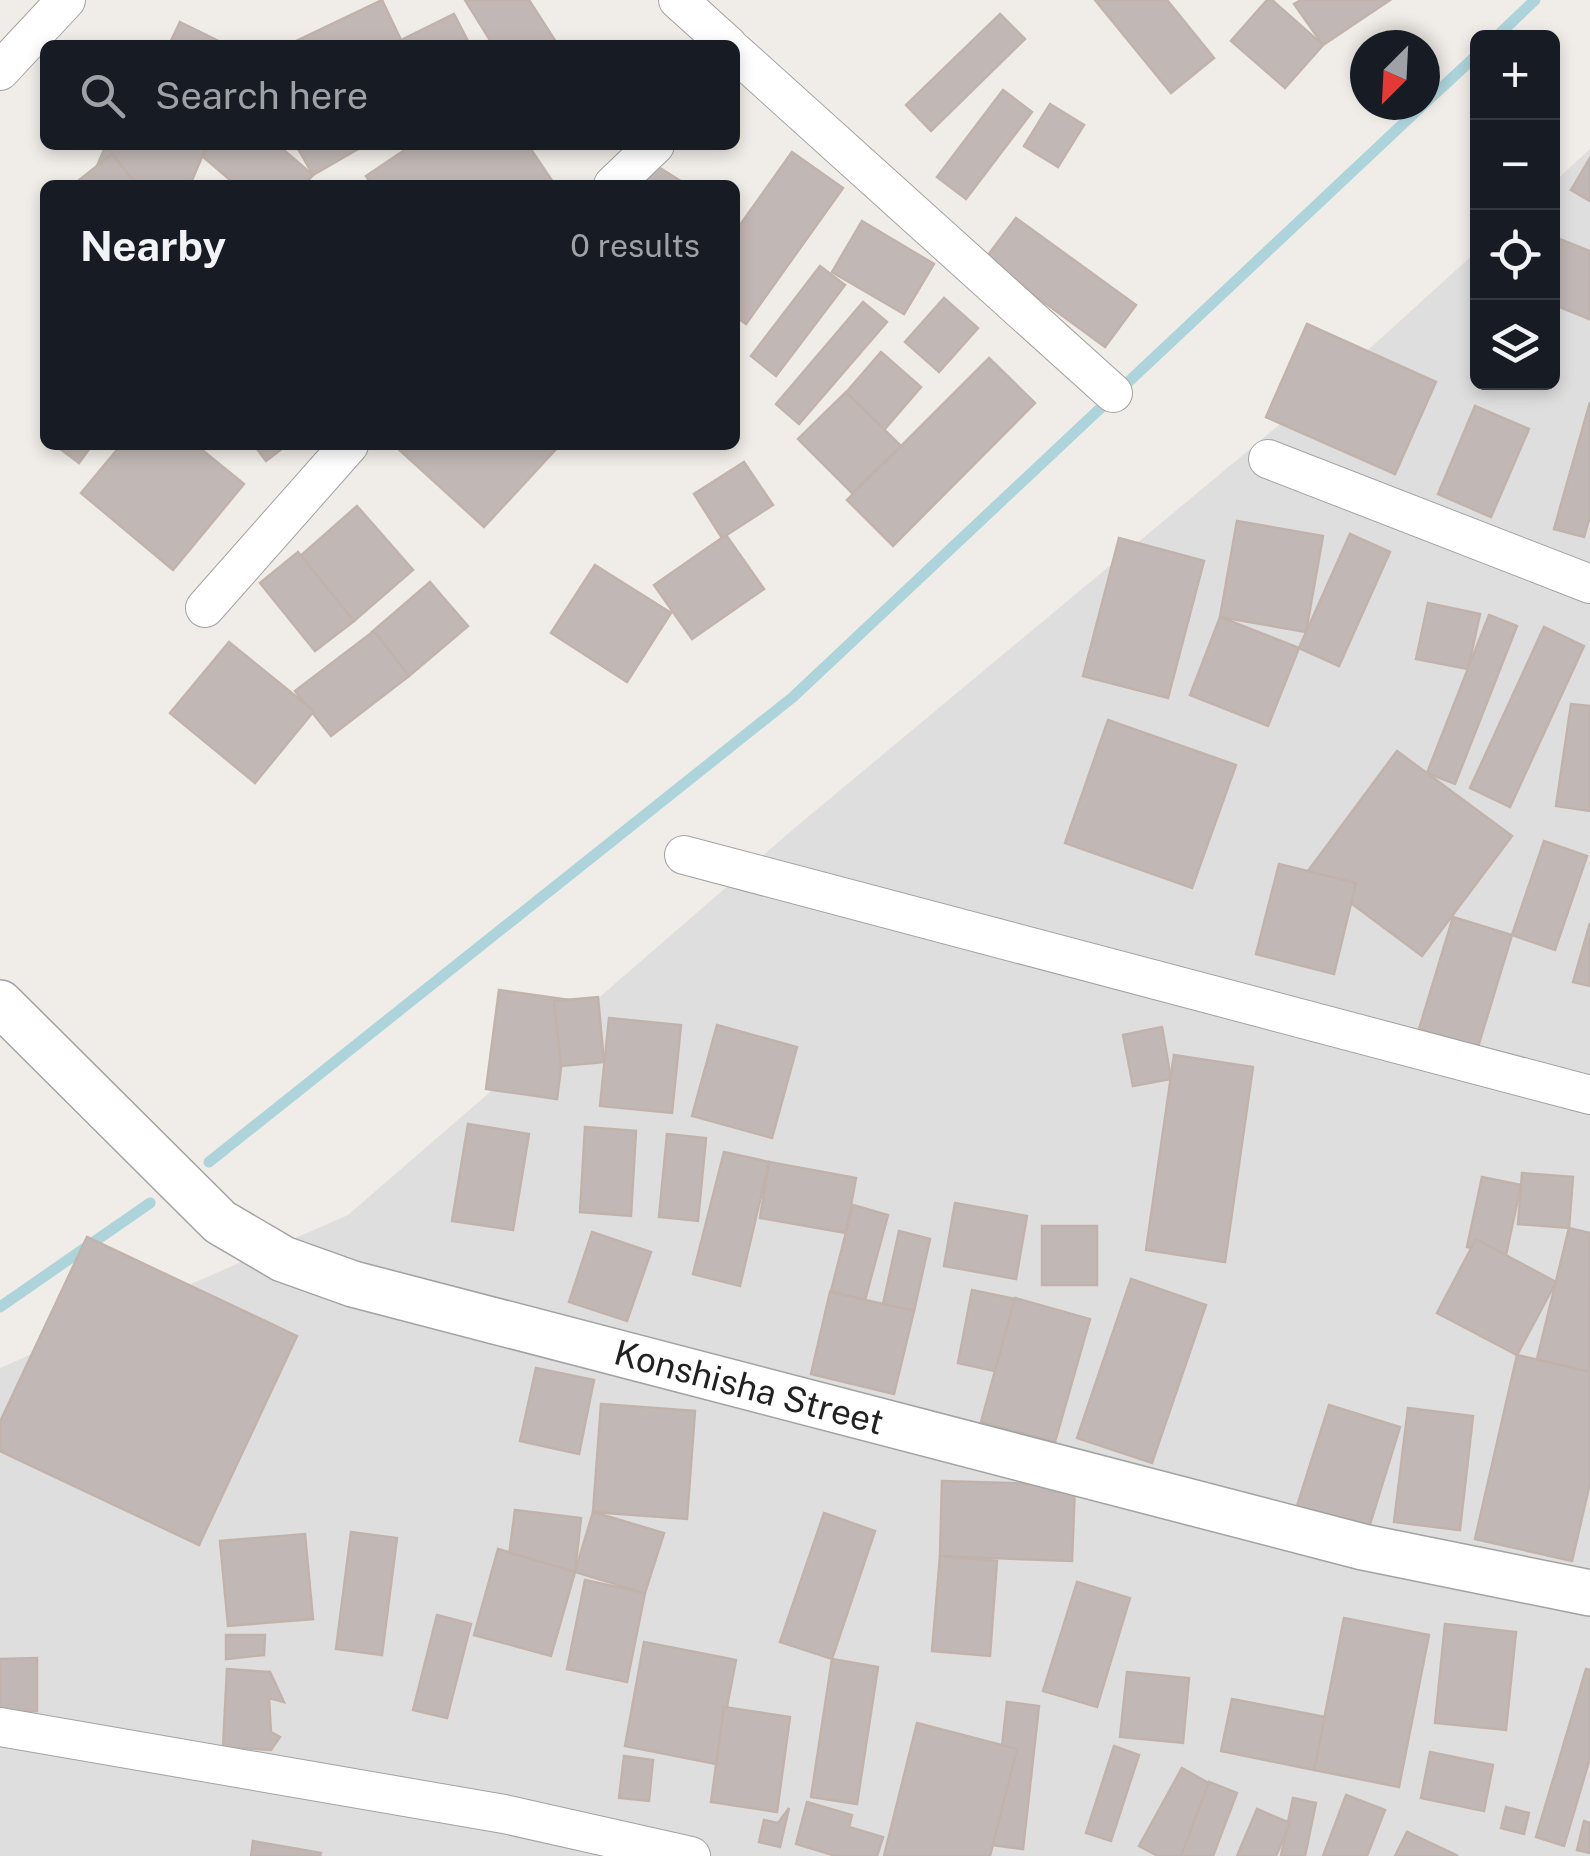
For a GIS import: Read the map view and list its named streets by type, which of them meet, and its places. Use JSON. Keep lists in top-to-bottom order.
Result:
{
  "streets": {
    "street": ["Konshisha Street"]
  },
  "north": "bottom left",
  "page": {
    "map_buttons": ["+", "−"],
    "search": "Search here",
    "heading": ["Nearby", "0 results"]
  }
}
